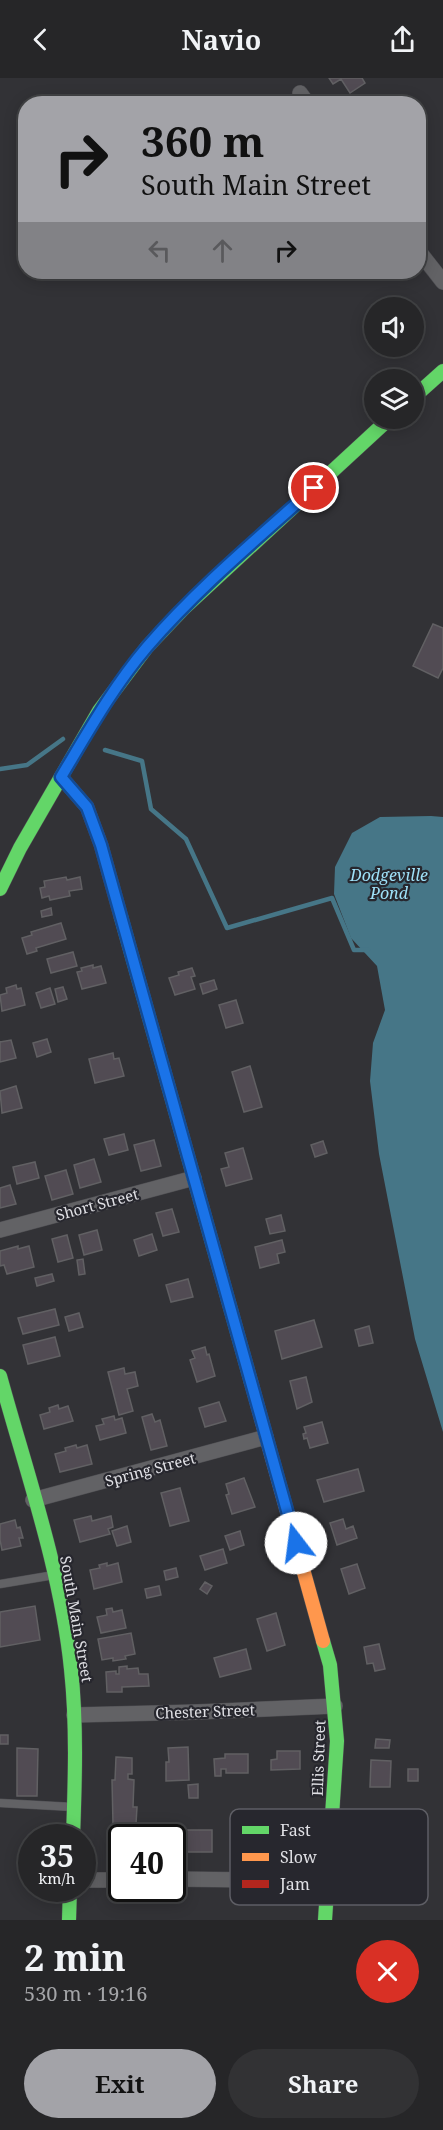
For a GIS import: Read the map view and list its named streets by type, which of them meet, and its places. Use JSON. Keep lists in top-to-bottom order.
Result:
{
  "streets": {
    "street": [
      "Short Street",
      "Spring Street",
      "South Main Street",
      "Chester Street",
      "Ellis Street"
    ]
  },
  "crossings": [
    ["Short Street", "Ellis Street"],
    ["Spring Street", "South Main Street"],
    ["Spring Street", "Ellis Street"],
    ["South Main Street", "Chester Street"],
    ["Chester Street", "Ellis Street"]
  ],
  "water": ["Dodgeville Pond"],
  "legend": ["Fast", "Slow", "Jam"],
  "page": {
    "header": "Navio",
    "turn": ["360 m", "South Main Street"],
    "speed": "35 km/h",
    "limit": "40",
    "heading": ["2 min", "530 m · 19:16"],
    "buttons": ["Exit", "Share"]
  }
}
